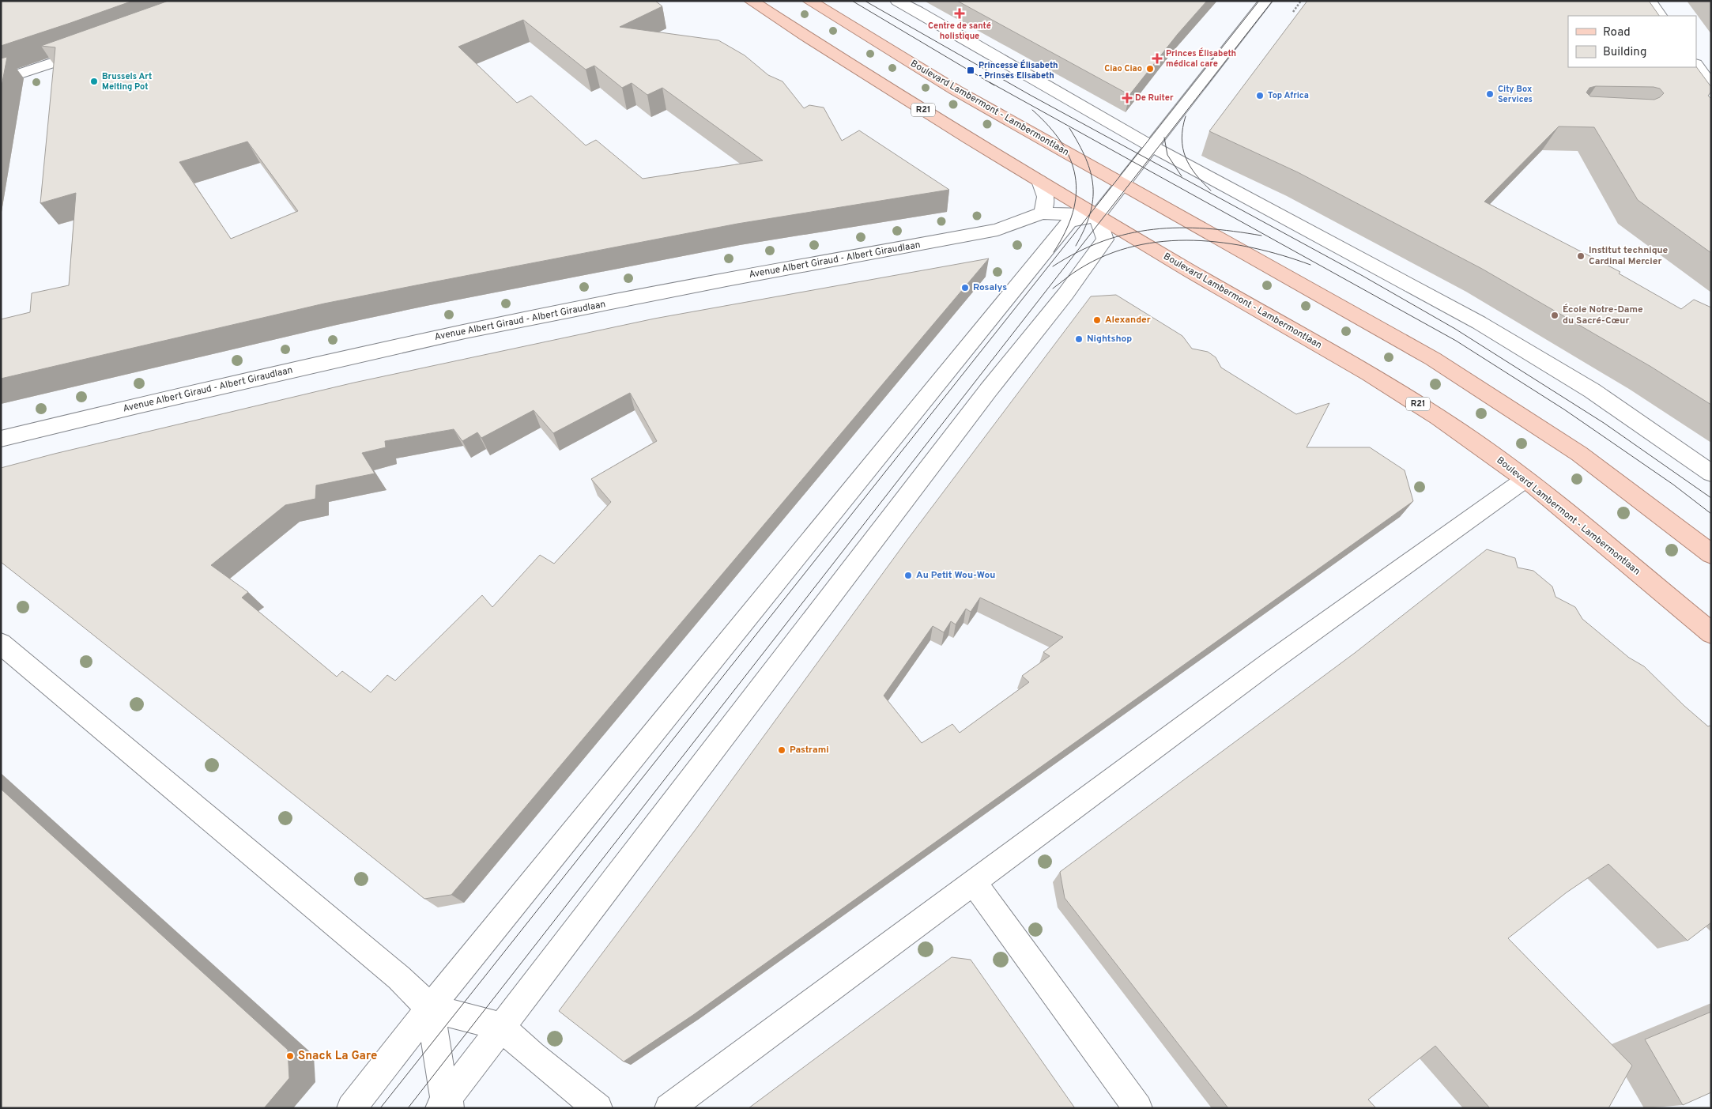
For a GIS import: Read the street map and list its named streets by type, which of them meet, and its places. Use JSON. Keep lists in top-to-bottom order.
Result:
{
  "streets": {
    "main road": ["Boulevard Lambermont - Lambermontlaan", "R21"],
    "street": ["Avenue Albert Giraud - Albert Giraudlaan"]
  },
  "crossings": [
    ["Boulevard Lambermont - Lambermontlaan", "Avenue Albert Giraud - Albert Giraudlaan"]
  ],
  "places": {
    "health": ["Centre de santé holistique", "Princes Élisabeth médical care", "De Ruiter"],
    "other": [
      "Ciao Ciao",
      "Brussels Art Melting Pot",
      "City Box Services",
      "Top Africa",
      "Institut technique Cardinal Mercier",
      "Rosalys",
      "École Notre-Dame du Sacré-Cœur",
      "Alexander",
      "Nightshop",
      "Au Petit Wou-Wou",
      "Pastrami",
      "Snack La Gare"
    ],
    "transit": ["Princesse Élisabeth - Prinses Elisabeth"]
  },
  "legend": ["Road", "Building"]
}
